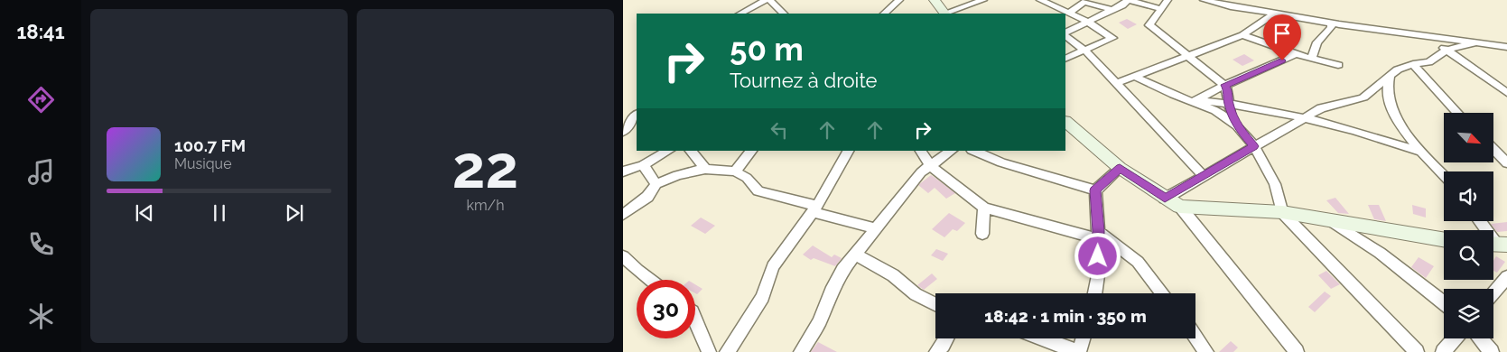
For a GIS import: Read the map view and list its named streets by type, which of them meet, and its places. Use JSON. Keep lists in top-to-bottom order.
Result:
{
  "north": "bottom right",
  "page": {
    "tabs": "18:41",
    "tile": ["22", "km/h"],
    "turn": ["50 m", "Tournez à droite"],
    "song": ["100.7 FM", "Musique"],
    "limit": "30",
    "trip": "18:42 · 1 min · 350 m"
  }
}
